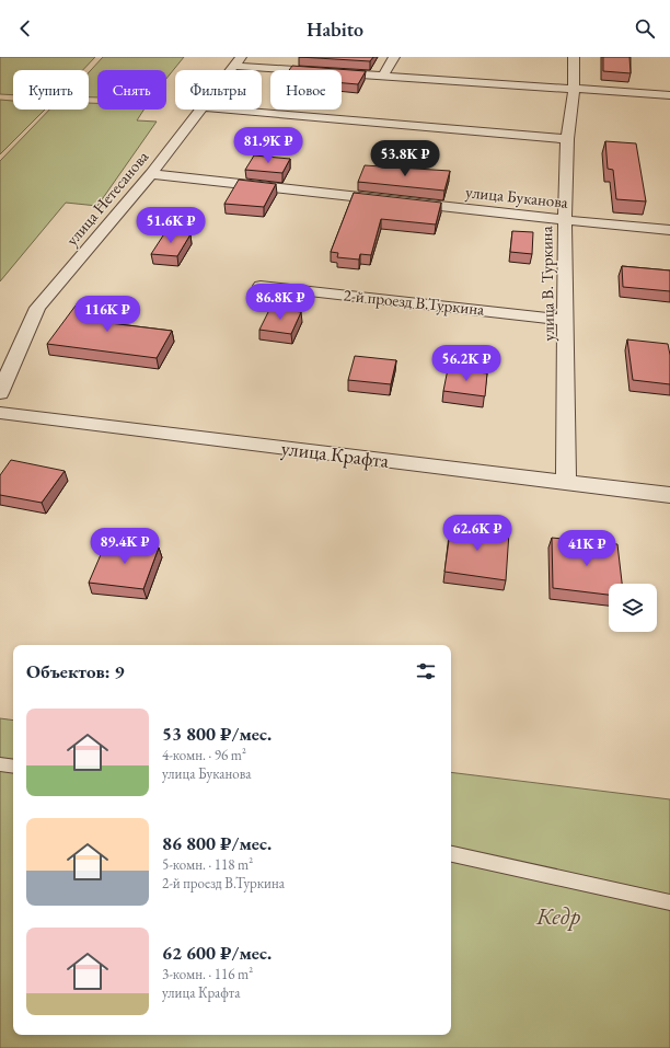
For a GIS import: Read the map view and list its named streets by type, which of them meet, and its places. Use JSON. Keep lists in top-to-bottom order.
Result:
{
  "streets": {
    "street": [
      "улица Буканова",
      "улица Нетесанова",
      "улица В. Туркина",
      "2-й проезд В.Туркина",
      "улица Крафта"
    ]
  },
  "crossings": [
    ["улица Буканова", "улица Нетесанова"],
    ["улица Буканова", "улица В. Туркина"],
    ["улица В. Туркина", "2-й проезд В.Туркина"],
    ["улица В. Туркина", "улица Крафта"]
  ],
  "parks": ["Кедр"],
  "page": {
    "header": "Habito",
    "chip": [
      "Купить",
      "Снять",
      "Фильтры",
      "Новое"
    ],
    "price": [
      "81.9K ₽",
      "53.8K ₽",
      "51.6K ₽",
      "86.8K ₽",
      "116K ₽",
      "56.2K ₽",
      "62.6K ₽",
      "89.4K ₽",
      "41K ₽"
    ],
    "heading": "Объектов: 9",
    "list": [
      {
        "name": "53 800 ₽/мес.",
        "note": "4-комн. · 96 m² · улица Буканова"
      },
      {
        "name": "86 800 ₽/мес.",
        "note": "5-комн. · 118 m² · 2-й проезд В.Туркина"
      },
      {
        "name": "62 600 ₽/мес.",
        "note": "3-комн. · 116 m² · улица Крафта"
      }
    ]
  }
}
